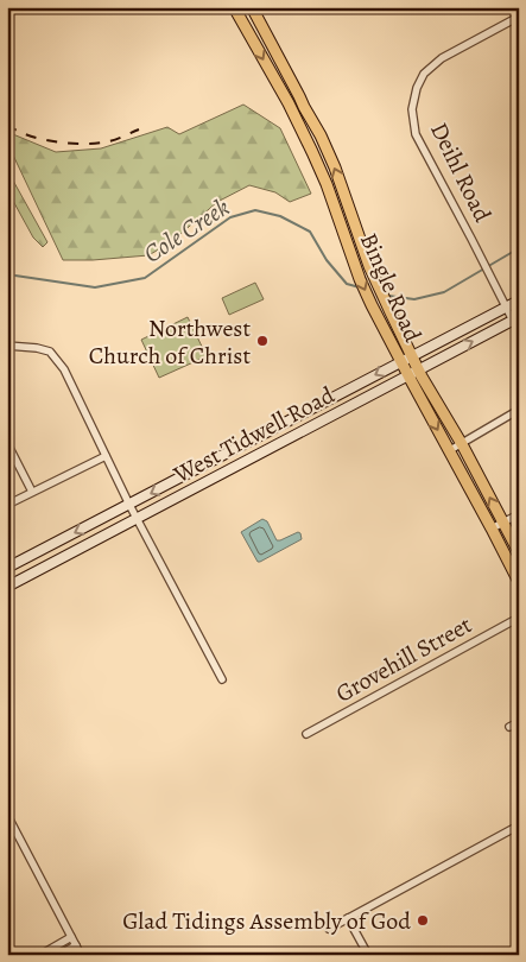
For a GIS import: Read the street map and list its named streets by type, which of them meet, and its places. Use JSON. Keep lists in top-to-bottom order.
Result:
{
  "streets": {
    "main road": ["Bingle Road", "West Tidwell Road"],
    "street": ["Deihl Road", "Grovehill Street"]
  },
  "crossings": [
    ["Deihl Road", "West Tidwell Road"],
    ["Bingle Road", "West Tidwell Road"]
  ],
  "water": ["Cole Creek"],
  "places": ["Northwest Church of Christ", "Glad Tidings Assembly of God"]
}
